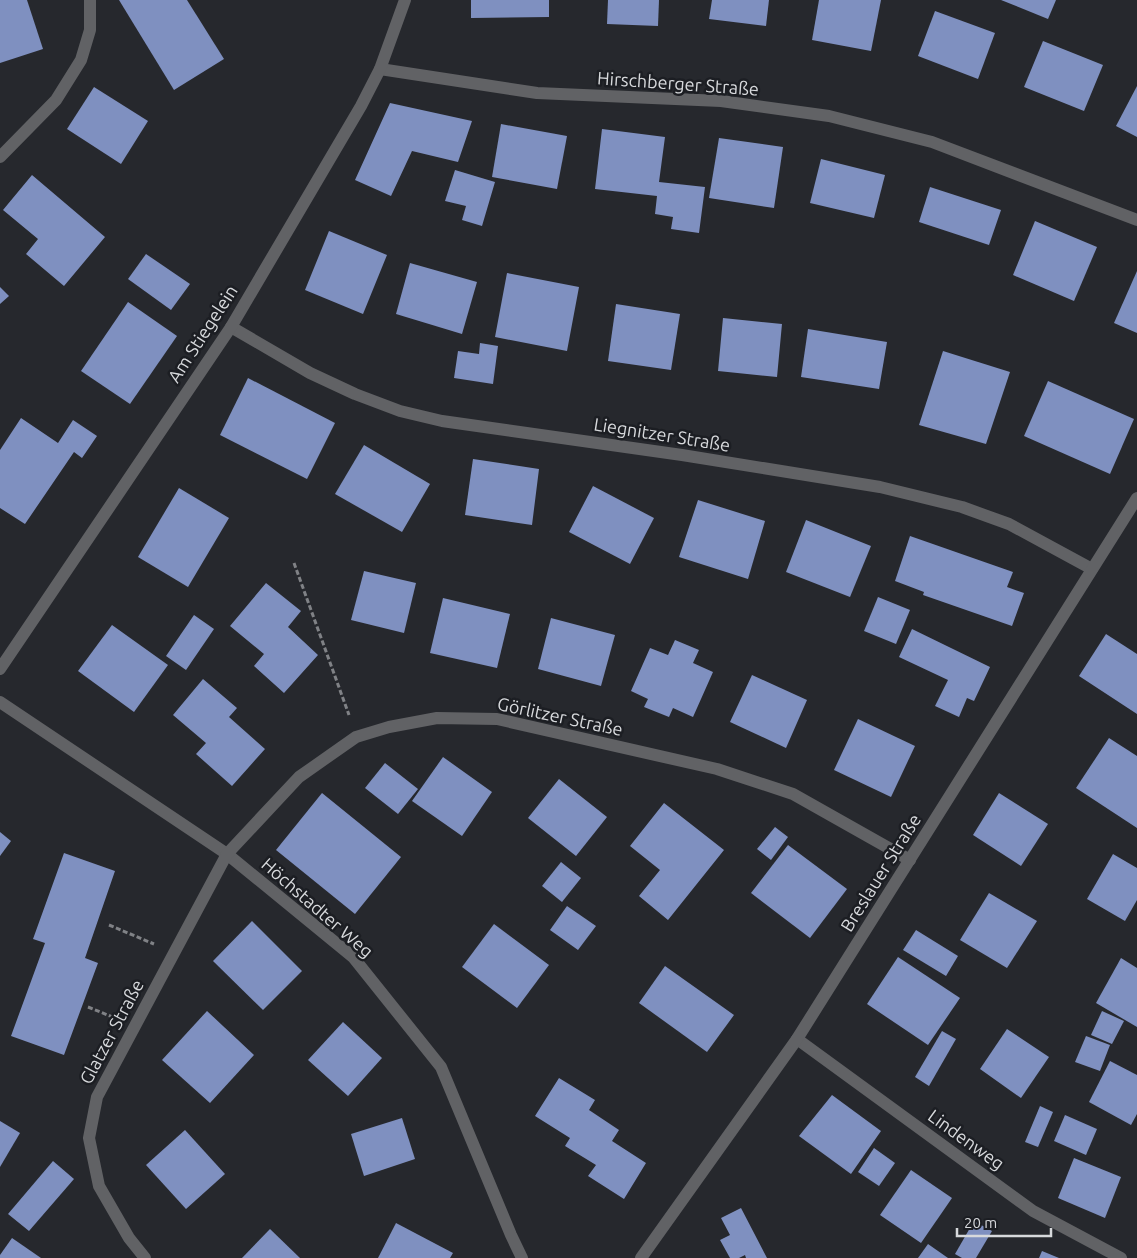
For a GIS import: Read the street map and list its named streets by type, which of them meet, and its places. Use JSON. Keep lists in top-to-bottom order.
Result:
{
  "streets": {
    "street": [
      "Hirschberger Straße",
      "Am Stiegelein",
      "Liegnitzer Straße",
      "Görlitzer Straße",
      "Breslauer Straße",
      "Höchstadter Weg",
      "Glatzer Straße",
      "Lindenweg"
    ]
  },
  "crossings": [
    ["Hirschberger Straße", "Am Stiegelein"],
    ["Am Stiegelein", "Liegnitzer Straße"],
    ["Liegnitzer Straße", "Breslauer Straße"],
    ["Görlitzer Straße", "Breslauer Straße"],
    ["Görlitzer Straße", "Höchstadter Weg"],
    ["Görlitzer Straße", "Glatzer Straße"],
    ["Breslauer Straße", "Lindenweg"],
    ["Höchstadter Weg", "Glatzer Straße"]
  ],
  "scale_bar": "20 m"
}
